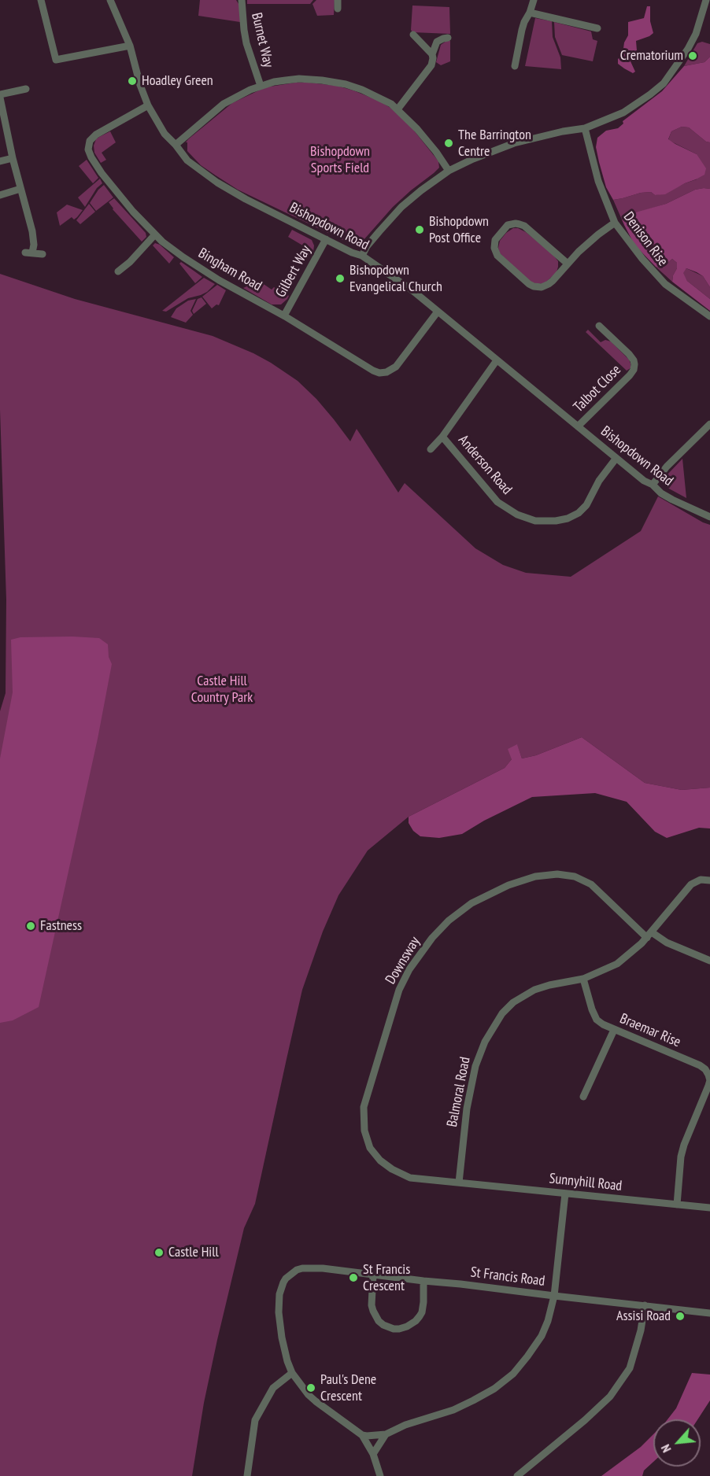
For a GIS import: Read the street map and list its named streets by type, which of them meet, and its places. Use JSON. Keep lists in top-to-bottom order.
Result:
{
  "streets": {
    "street": [
      "Burnet Way",
      "Bishopdown Road",
      "Denison Rise",
      "Bingham Road",
      "Gilbert Way",
      "Talbot Close",
      "Anderson Road",
      "Downsway",
      "Braemar Rise",
      "Balmoral Road",
      "Sunnyhill Road",
      "St Francis Road"
    ]
  },
  "crossings": [
    ["Bishopdown Road", "Bingham Road"],
    ["Bishopdown Road", "Gilbert Way"],
    ["Bishopdown Road", "Talbot Close"],
    ["Bishopdown Road", "Anderson Road"],
    ["Bingham Road", "Gilbert Way"],
    ["Downsway", "Balmoral Road"],
    ["Downsway", "Sunnyhill Road"],
    ["Braemar Rise", "Balmoral Road"],
    ["Braemar Rise", "Sunnyhill Road"],
    ["Balmoral Road", "Sunnyhill Road"]
  ],
  "parks": ["Bishopdown Sports Field", "Castle Hill Country Park"],
  "places": [
    "Crematorium",
    "Hoadley Green",
    "The Barrington Centre",
    "Bishopdown Post Office",
    "Bishopdown Evangelical Church",
    "Fastness",
    "Castle Hill",
    "St Francis Crescent",
    "Assisi Road",
    "Paul's Dene Crescent"
  ],
  "north": "bottom left"
}
